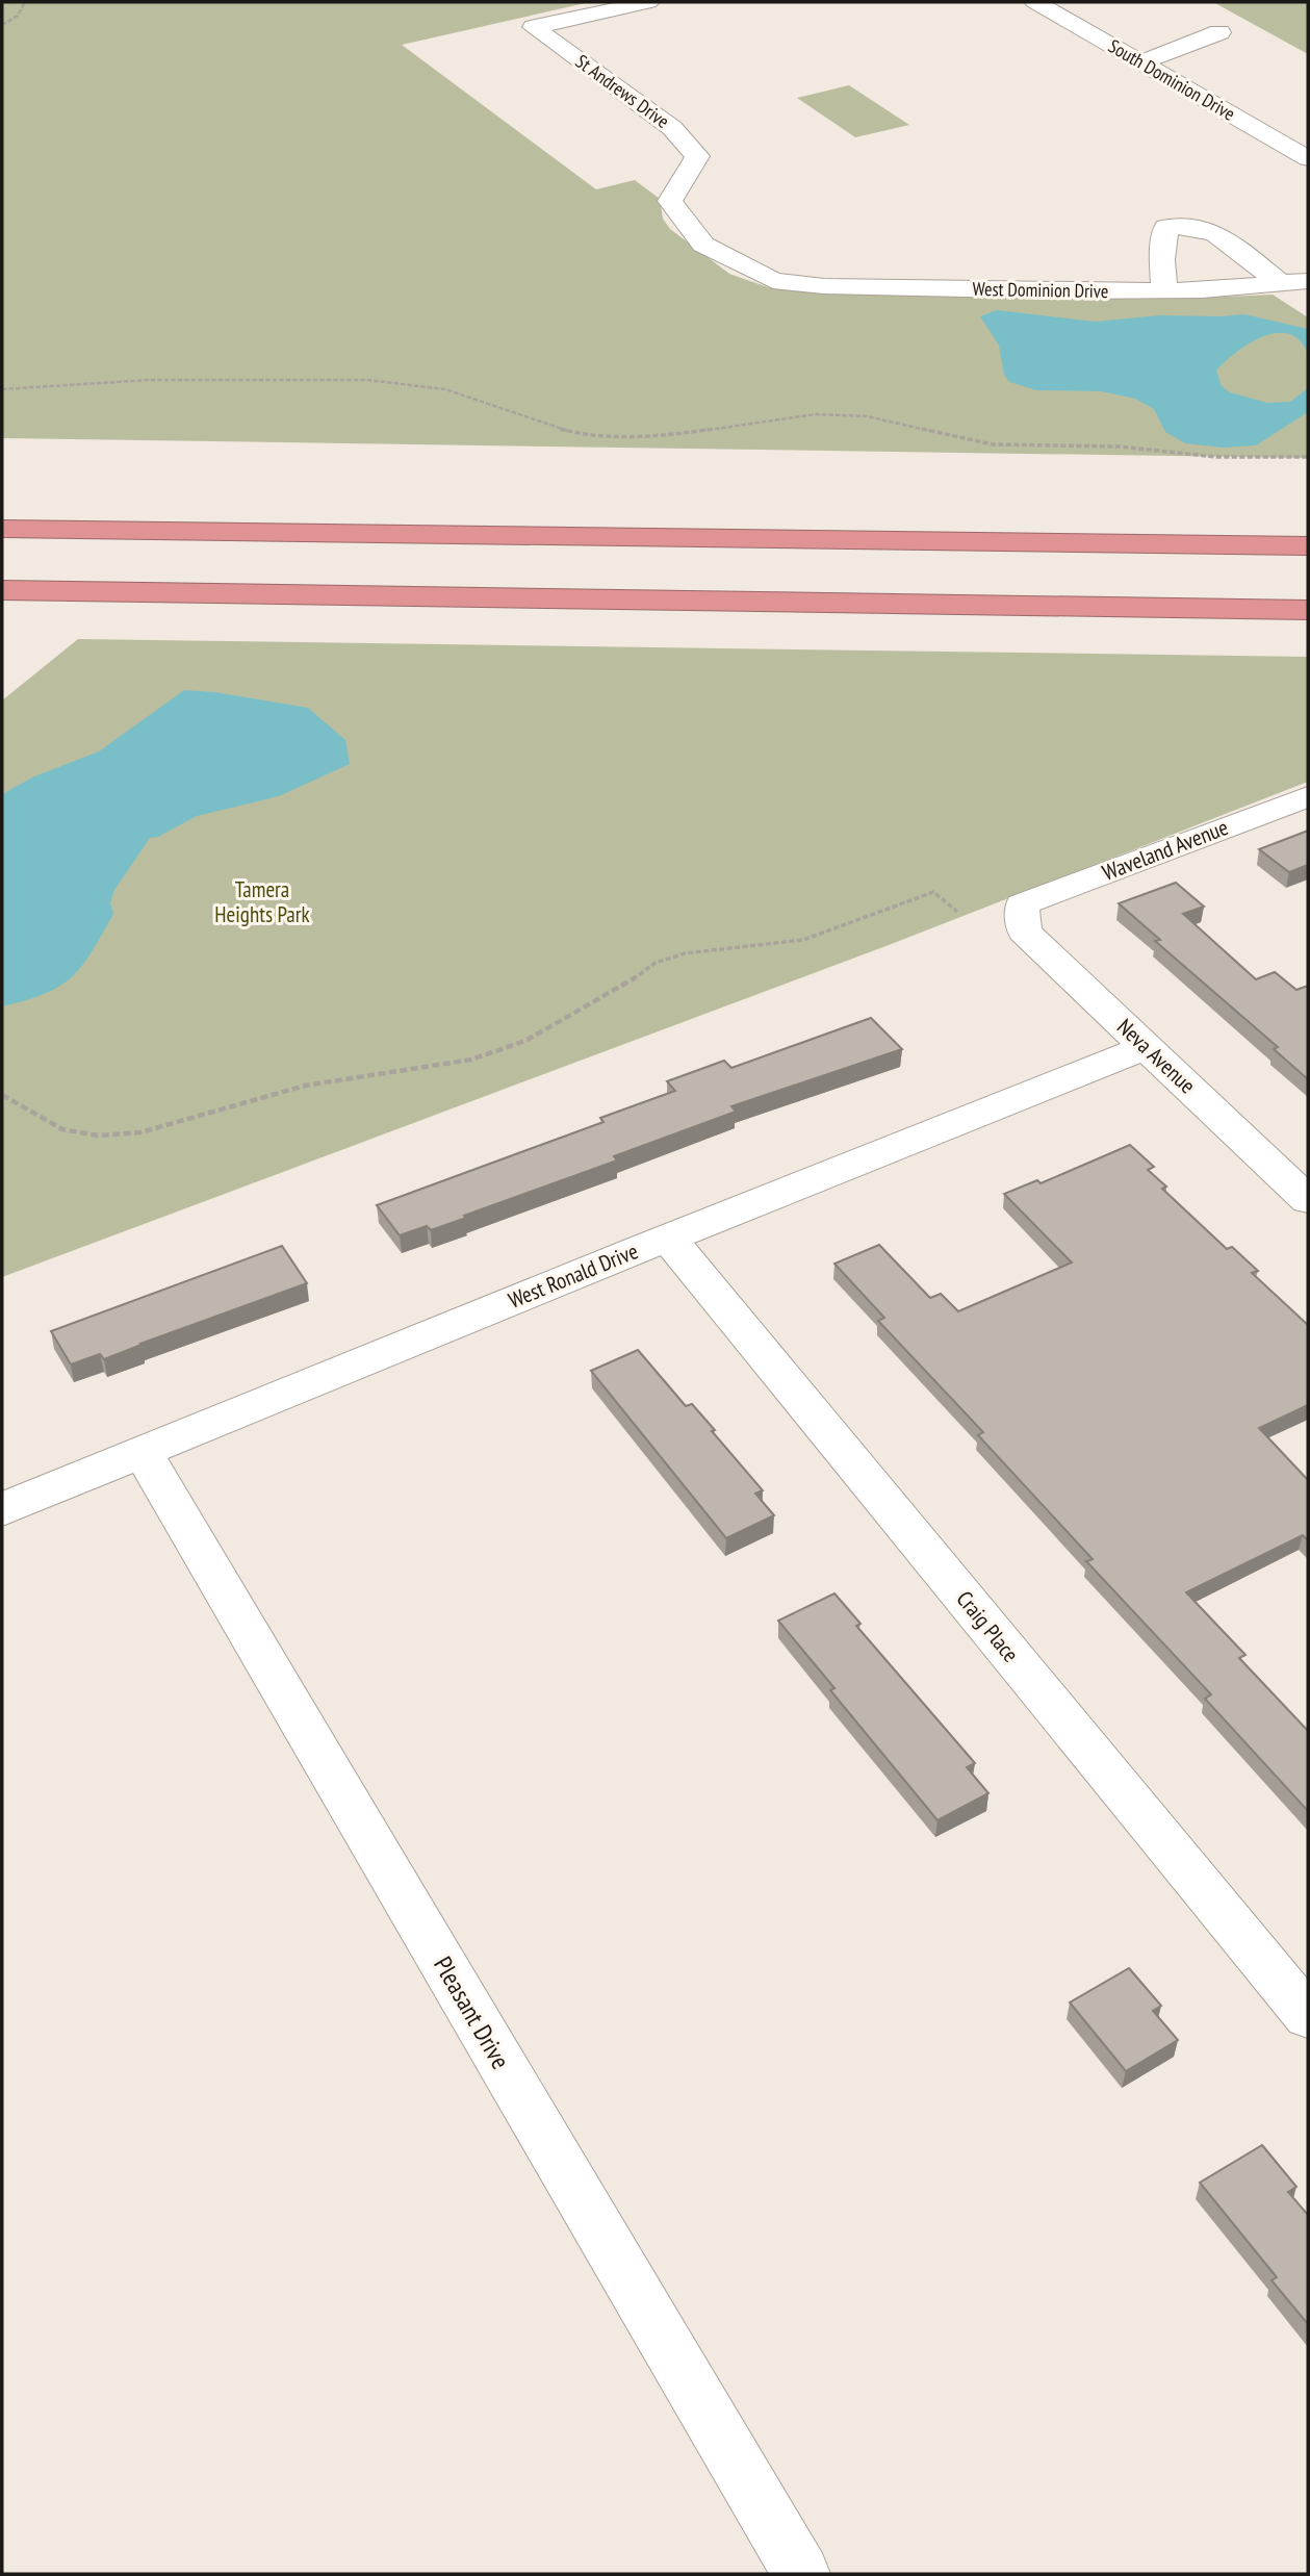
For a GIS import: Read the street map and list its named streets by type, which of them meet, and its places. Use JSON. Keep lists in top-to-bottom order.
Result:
{
  "streets": {
    "street": [
      "South Dominion Drive",
      "St Andrews Drive",
      "West Dominion Drive",
      "Waveland Avenue",
      "Neva Avenue",
      "West Ronald Drive",
      "Craig Place",
      "Pleasant Drive"
    ]
  },
  "crossings": [
    ["St Andrews Drive", "West Dominion Drive"],
    ["Waveland Avenue", "Neva Avenue"],
    ["Neva Avenue", "West Ronald Drive"],
    ["West Ronald Drive", "Craig Place"],
    ["West Ronald Drive", "Pleasant Drive"]
  ],
  "parks": ["Tamera Heights Park"]
}
